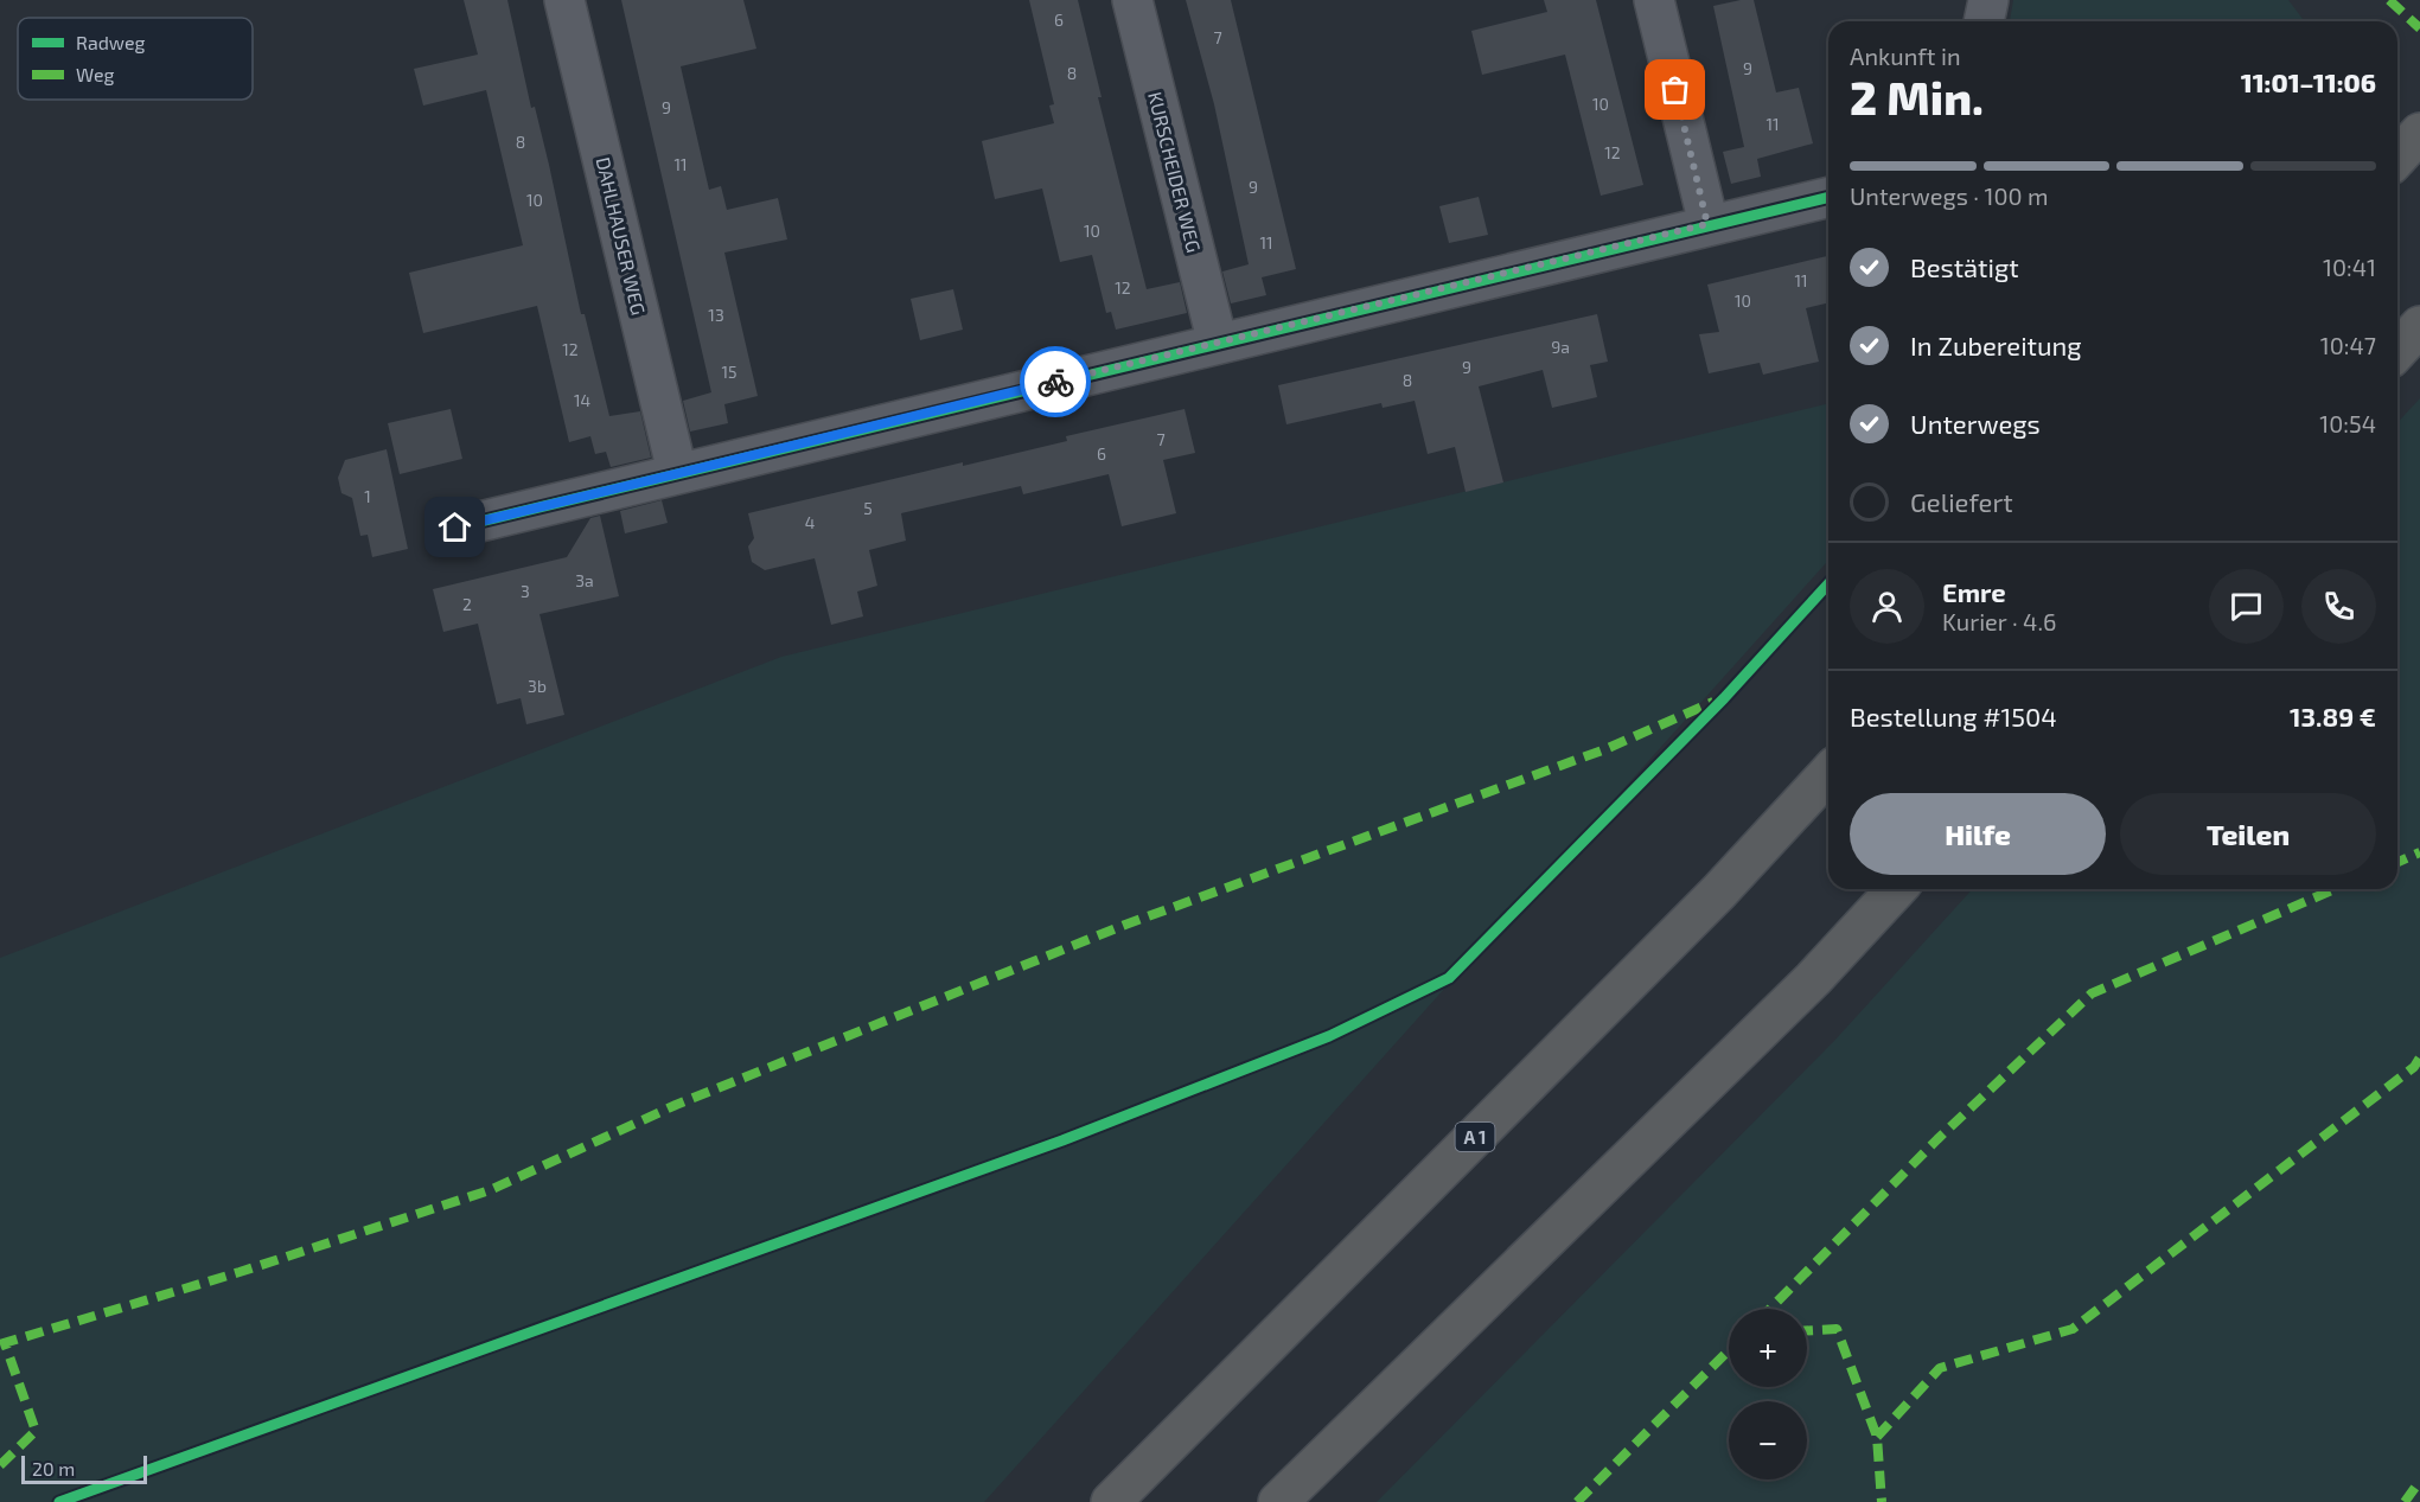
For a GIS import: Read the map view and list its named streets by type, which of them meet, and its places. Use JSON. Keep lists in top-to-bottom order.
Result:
{
  "streets": {
    "highway": ["A 1"],
    "street": ["KURSCHEIDER WEG", "DAHLHAUSER WEG"]
  },
  "house_numbers": [
    "6",
    "7",
    "9",
    "8",
    "10",
    "9",
    "11",
    "8",
    "12",
    "11",
    "9",
    "10",
    "10",
    "11",
    "11",
    "12",
    "10",
    "13",
    "9a",
    "12",
    "9",
    "15",
    "8",
    "14",
    "7",
    "6",
    "1",
    "5",
    "4",
    "3a",
    "3",
    "2",
    "3b"
  ],
  "legend": ["Radweg", "Weg"],
  "scale_bar": "20 m",
  "page": {
    "heading": ["2 Min.", "Ankunft in", "11:01–11:06"],
    "panel": [
      "Emre",
      "Kurier · 4.6",
      "Bestellung #1504",
      "13.89 €"
    ],
    "bar": "Unterwegs · 100 m",
    "list": [
      ["Bestätigt", "10:41"],
      ["In Zubereitung", "10:47"],
      ["Unterwegs", "10:54"],
      "Geliefert"
    ],
    "buttons": ["Hilfe", "Teilen"],
    "map_buttons": ["+", "−"],
    "scale": "20 m"
  }
}
